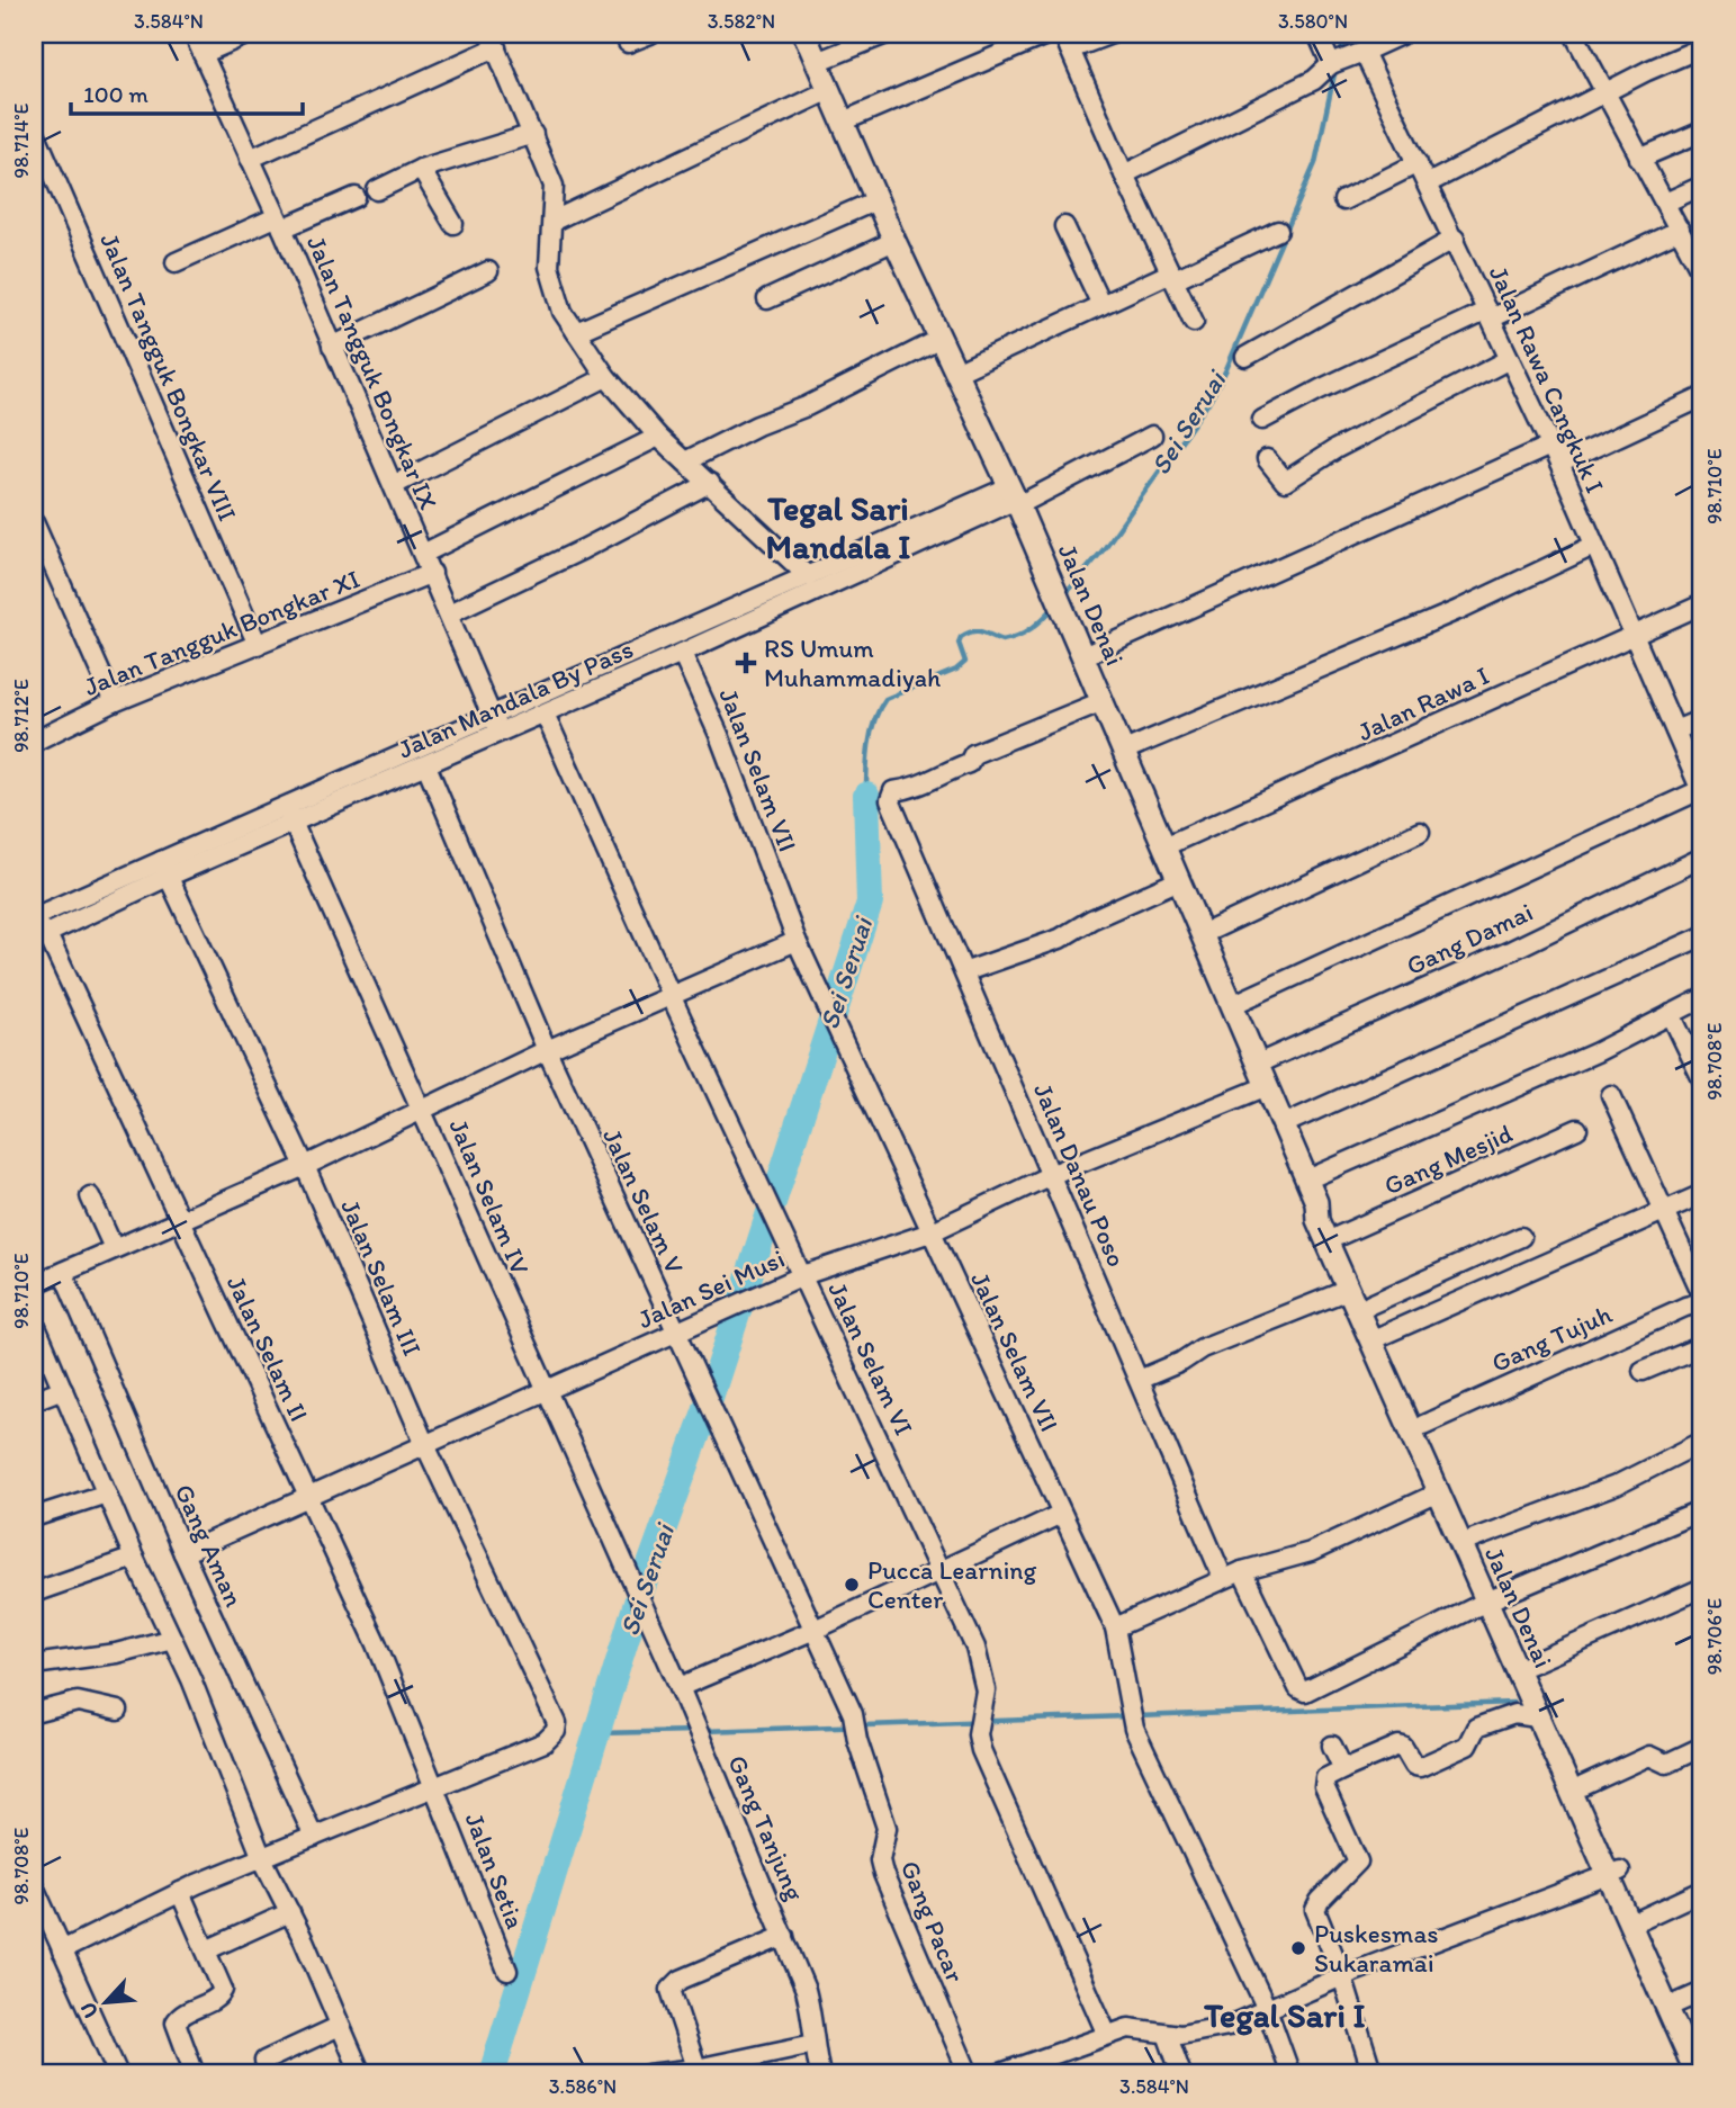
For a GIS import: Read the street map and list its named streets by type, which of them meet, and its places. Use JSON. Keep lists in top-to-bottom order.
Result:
{
  "streets": {
    "main road": ["Jalan Denai"],
    "street": [
      "Jalan Tangguk Bongkar IX",
      "Jalan Tangguk Bongkar VIII",
      "Jalan Rawa Cangkuk I",
      "Jalan Tangguk Bongkar XI",
      "Jalan Mandala By Pass",
      "Jalan Rawa I",
      "Jalan Selam VII",
      "Gang Damai",
      "Gang Mesjid",
      "Jalan Danau Poso",
      "Jalan Selam IV",
      "Jalan Selam V",
      "Jalan Selam III",
      "Jalan Sei Musi",
      "Gang Tujuh",
      "Jalan Selam II",
      "Jalan Selam VI",
      "Gang Aman",
      "Gang Tanjung",
      "Jalan Setia",
      "Gang Pacar"
    ]
  },
  "crossings": [
    ["Jalan Tangguk Bongkar IX", "Jalan Tangguk Bongkar XI"],
    ["Jalan Tangguk Bongkar IX", "Jalan Mandala By Pass"],
    ["Jalan Tangguk Bongkar VIII", "Jalan Tangguk Bongkar XI"],
    ["Jalan Rawa Cangkuk I", "Jalan Rawa I"],
    ["Jalan Denai", "Jalan Mandala By Pass"],
    ["Jalan Denai", "Jalan Rawa I"],
    ["Jalan Denai", "Gang Damai"],
    ["Jalan Denai", "Gang Mesjid"],
    ["Jalan Denai", "Jalan Danau Poso"],
    ["Jalan Denai", "Jalan Sei Musi"],
    ["Jalan Denai", "Gang Tujuh"],
    ["Jalan Mandala By Pass", "Jalan Selam VII"],
    ["Jalan Mandala By Pass", "Jalan Selam IV"],
    ["Jalan Mandala By Pass", "Jalan Selam V"],
    ["Jalan Mandala By Pass", "Jalan Selam III"],
    ["Jalan Mandala By Pass", "Jalan Selam II"],
    ["Jalan Mandala By Pass", "Jalan Selam VI"],
    ["Jalan Selam VII", "Jalan Sei Musi"],
    ["Jalan Danau Poso", "Jalan Sei Musi"],
    ["Jalan Selam IV", "Jalan Sei Musi"],
    ["Jalan Selam IV", "Gang Tanjung"],
    ["Jalan Selam V", "Jalan Sei Musi"],
    ["Jalan Selam V", "Gang Pacar"],
    ["Jalan Selam III", "Jalan Sei Musi"],
    ["Jalan Selam III", "Jalan Selam II"],
    ["Jalan Selam III", "Jalan Setia"],
    ["Jalan Sei Musi", "Jalan Selam II"],
    ["Jalan Sei Musi", "Jalan Selam VI"],
    ["Jalan Sei Musi", "Gang Aman"],
    ["Jalan Selam II", "Jalan Setia"]
  ],
  "districts": ["Tegal Sari Mandala I", "Tegal Sari I"],
  "water": ["Sei Seruai"],
  "places": {
    "health": ["RS Umum Muhammadiyah"],
    "other": ["Pucca Learning Center", "Puskesmas Sukaramai"]
  },
  "scale_bar": "100 m",
  "north": "bottom left",
  "coordinates": [
    "3.584°N",
    "3.582°N",
    "3.580°N",
    "98.714°E",
    "98.710°E",
    "98.712°E",
    "98.708°E",
    "98.706°E",
    "3.586°N"
  ]
}
